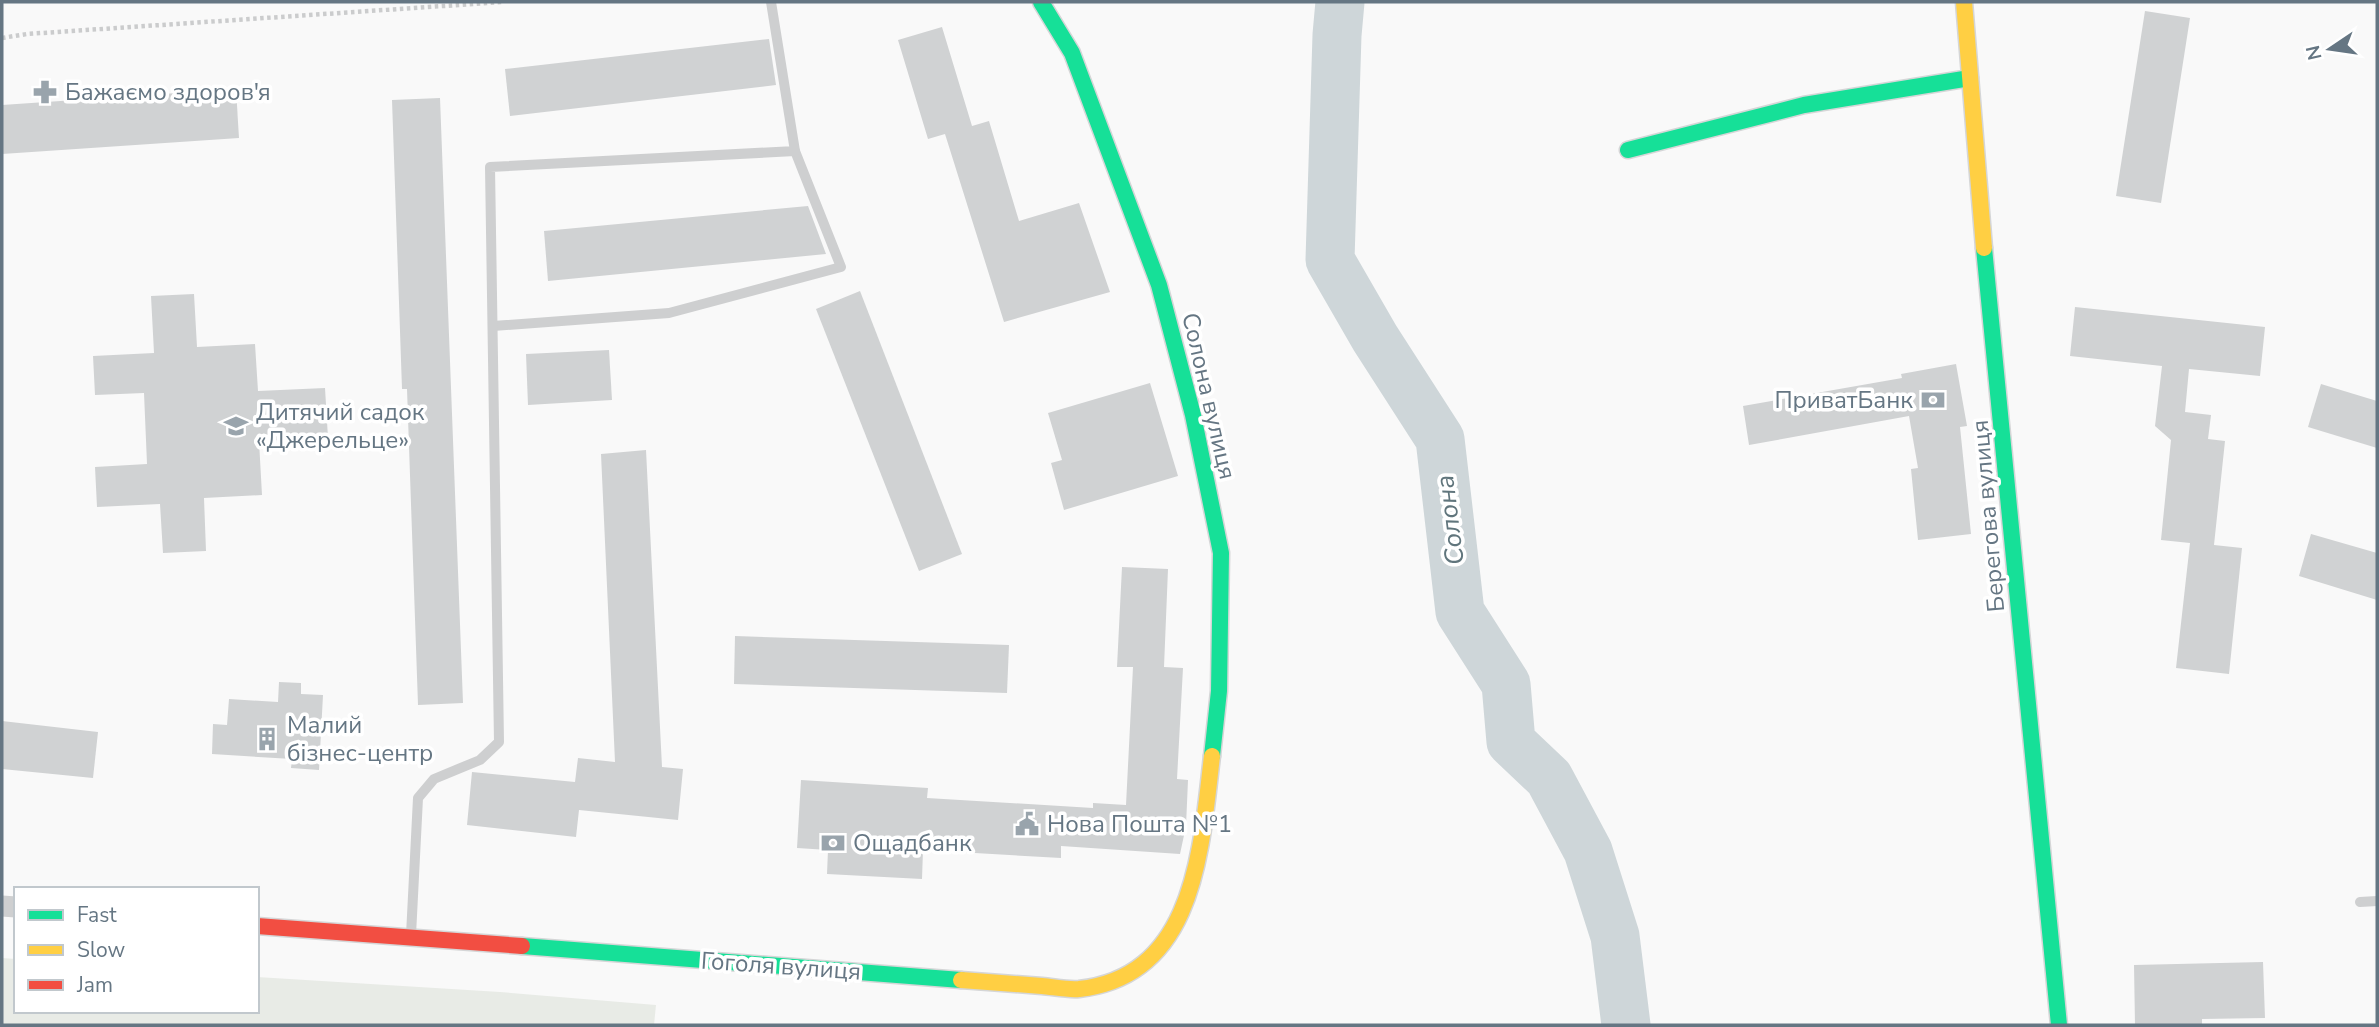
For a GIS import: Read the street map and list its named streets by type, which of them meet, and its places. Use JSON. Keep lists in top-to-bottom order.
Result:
{
  "streets": {
    "street": ["Солона вулиця", "Берегова вулиця", "Гоголя вулиця"]
  },
  "crossings": [
    ["Солона вулиця", "Гоголя вулиця"]
  ],
  "water": ["Солона"],
  "places": {
    "pharmacy": ["Бажаємо здоров'я"],
    "bank": ["ПриватБанк", "Ощадбанк"],
    "school or university": ["Дитячий садок «Джерельце»"],
    "building": ["Малий бізнес-центр"],
    "public building": ["Нова Пошта №1"]
  },
  "legend": ["Fast", "Slow", "Jam"],
  "north": "left"
}
